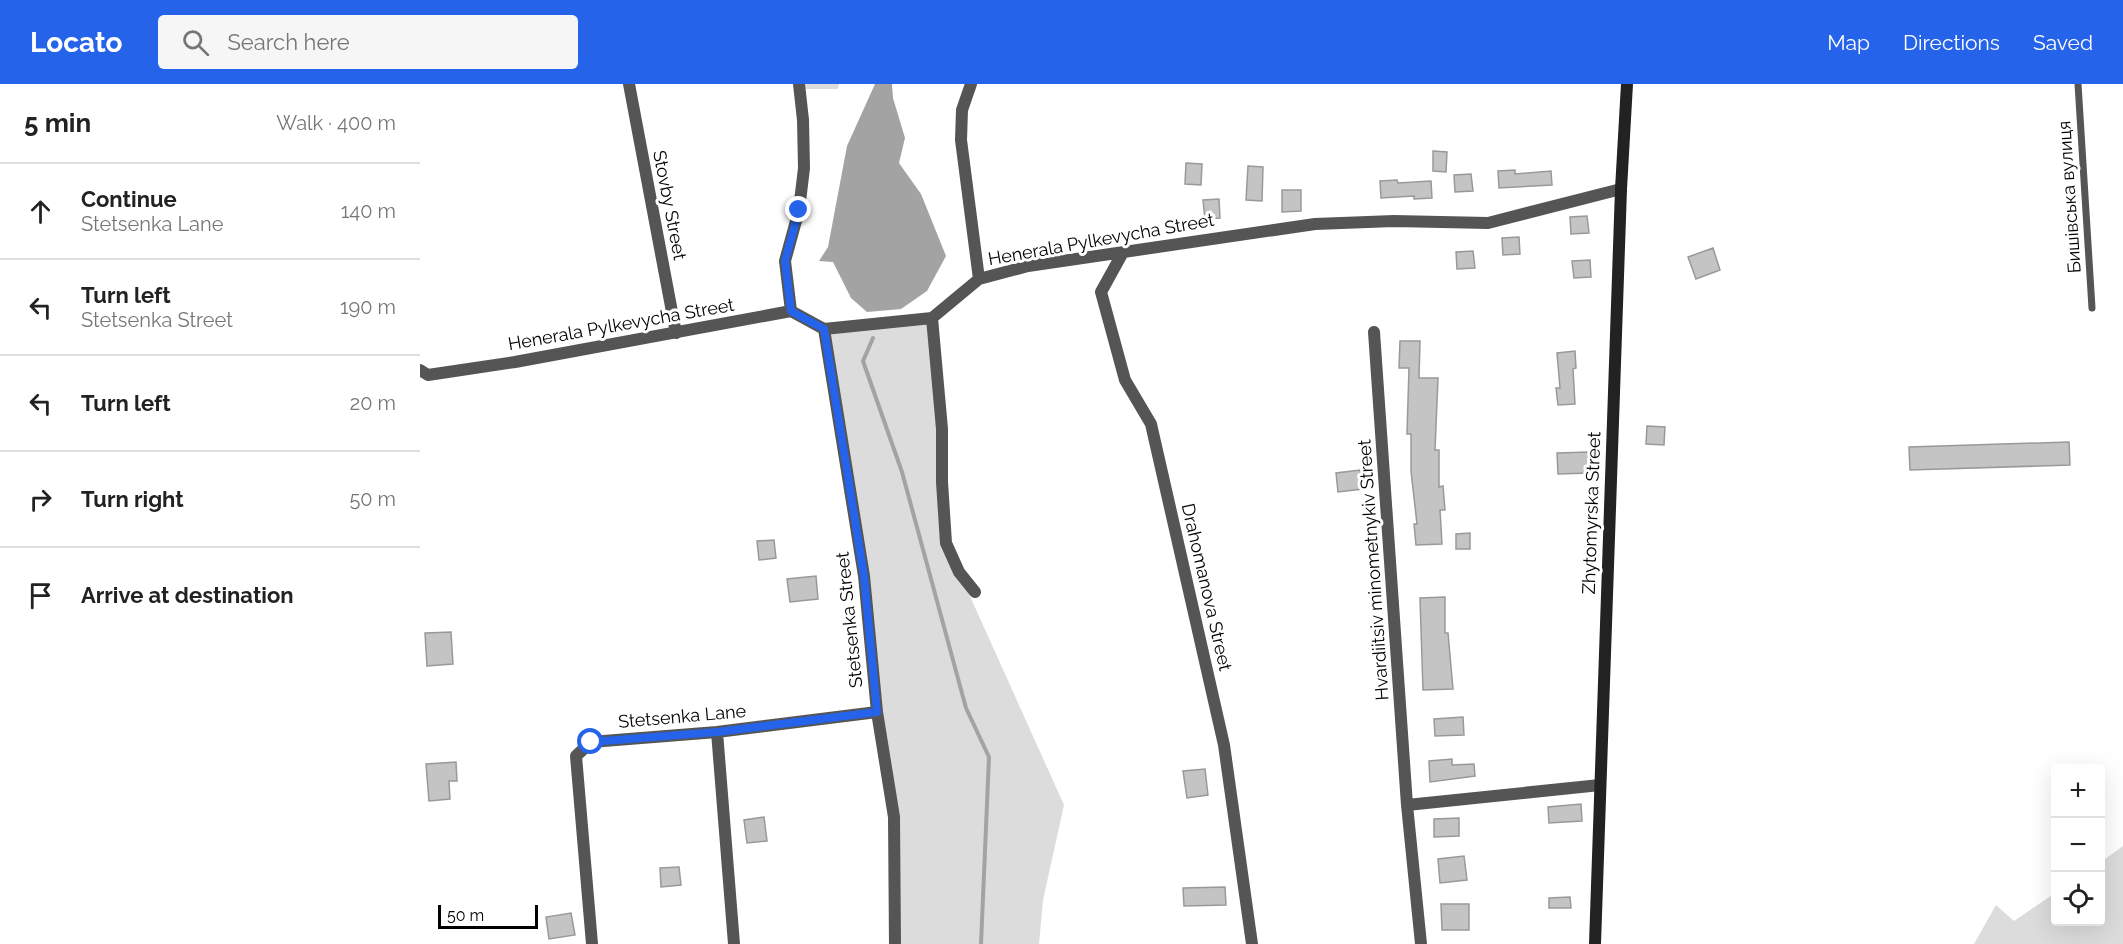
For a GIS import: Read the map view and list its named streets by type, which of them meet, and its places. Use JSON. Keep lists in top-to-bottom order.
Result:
{
  "streets": {
    "main road": ["Zhytomyrska Street"],
    "street": [
      "Stovby Street",
      "Henerala Pylkevycha Street",
      "Hvardiitsiv minometnykiv Street",
      "Drahomanova Street",
      "Stetsenka Street",
      "Stetsenka Lane"
    ],
    "lane": ["Бишівська вулиця"]
  },
  "crossings": [
    ["Stovby Street", "Henerala Pylkevycha Street"],
    ["Henerala Pylkevycha Street", "Zhytomyrska Street"],
    ["Henerala Pylkevycha Street", "Drahomanova Street"],
    ["Stetsenka Street", "Stetsenka Lane"]
  ],
  "scale_bar": "50 m",
  "page": {
    "header": "Locato",
    "search": "Search here",
    "nav": ["Map", "Directions", "Saved"],
    "heading": ["5 min", "Walk · 400 m"],
    "list": [
      ["Continue", "Stetsenka Lane", "140 m"],
      ["Turn left", "Stetsenka Street", "190 m"],
      ["Turn left", "20 m"],
      ["Turn right", "50 m"],
      "Arrive at destination"
    ],
    "map_buttons": ["+", "−"],
    "scale": "50 m"
  }
}
